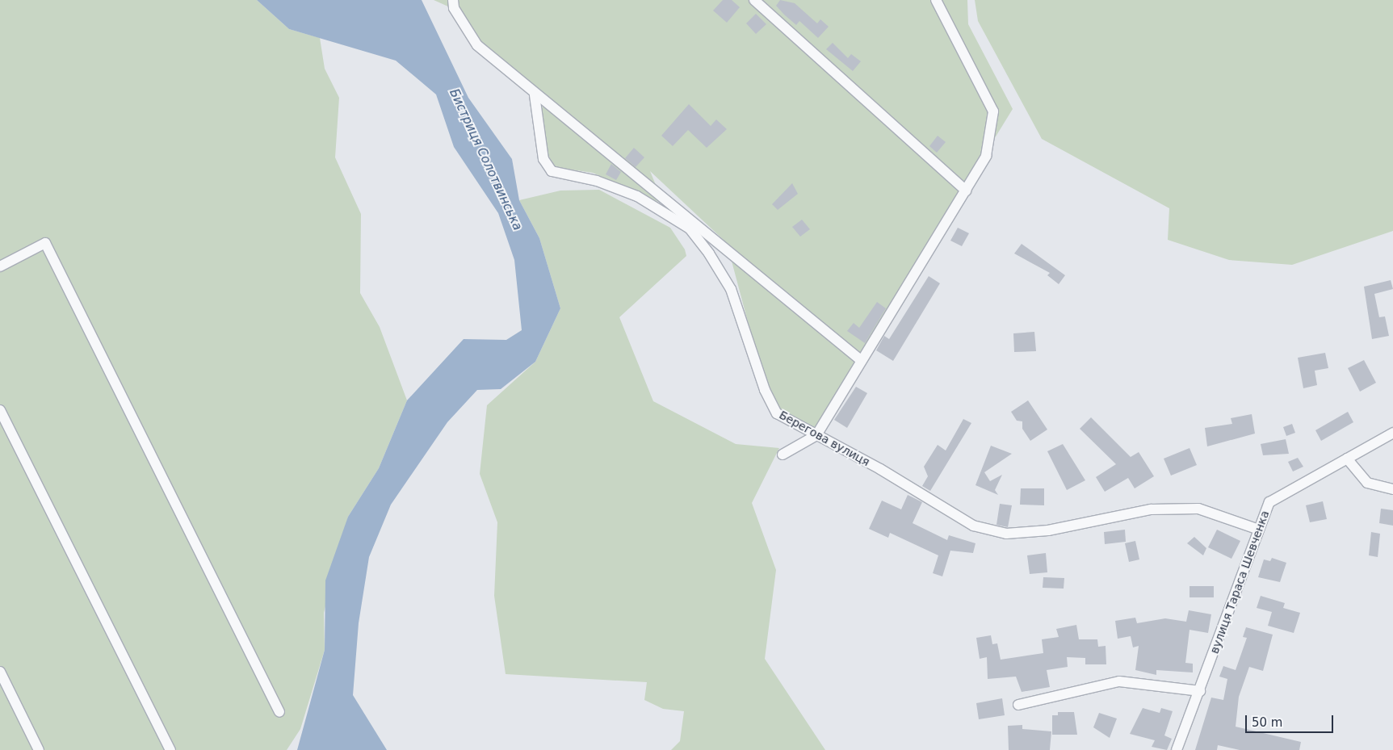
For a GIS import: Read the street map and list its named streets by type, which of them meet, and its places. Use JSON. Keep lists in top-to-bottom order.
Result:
{
  "streets": {
    "street": ["Берегова вулиця", "вулиця Тараса Шевченка"]
  },
  "crossings": [
    ["Берегова вулиця", "вулиця Тараса Шевченка"]
  ],
  "water": ["Бистриця Солотвинська"],
  "scale_bar": "50 m"
}
